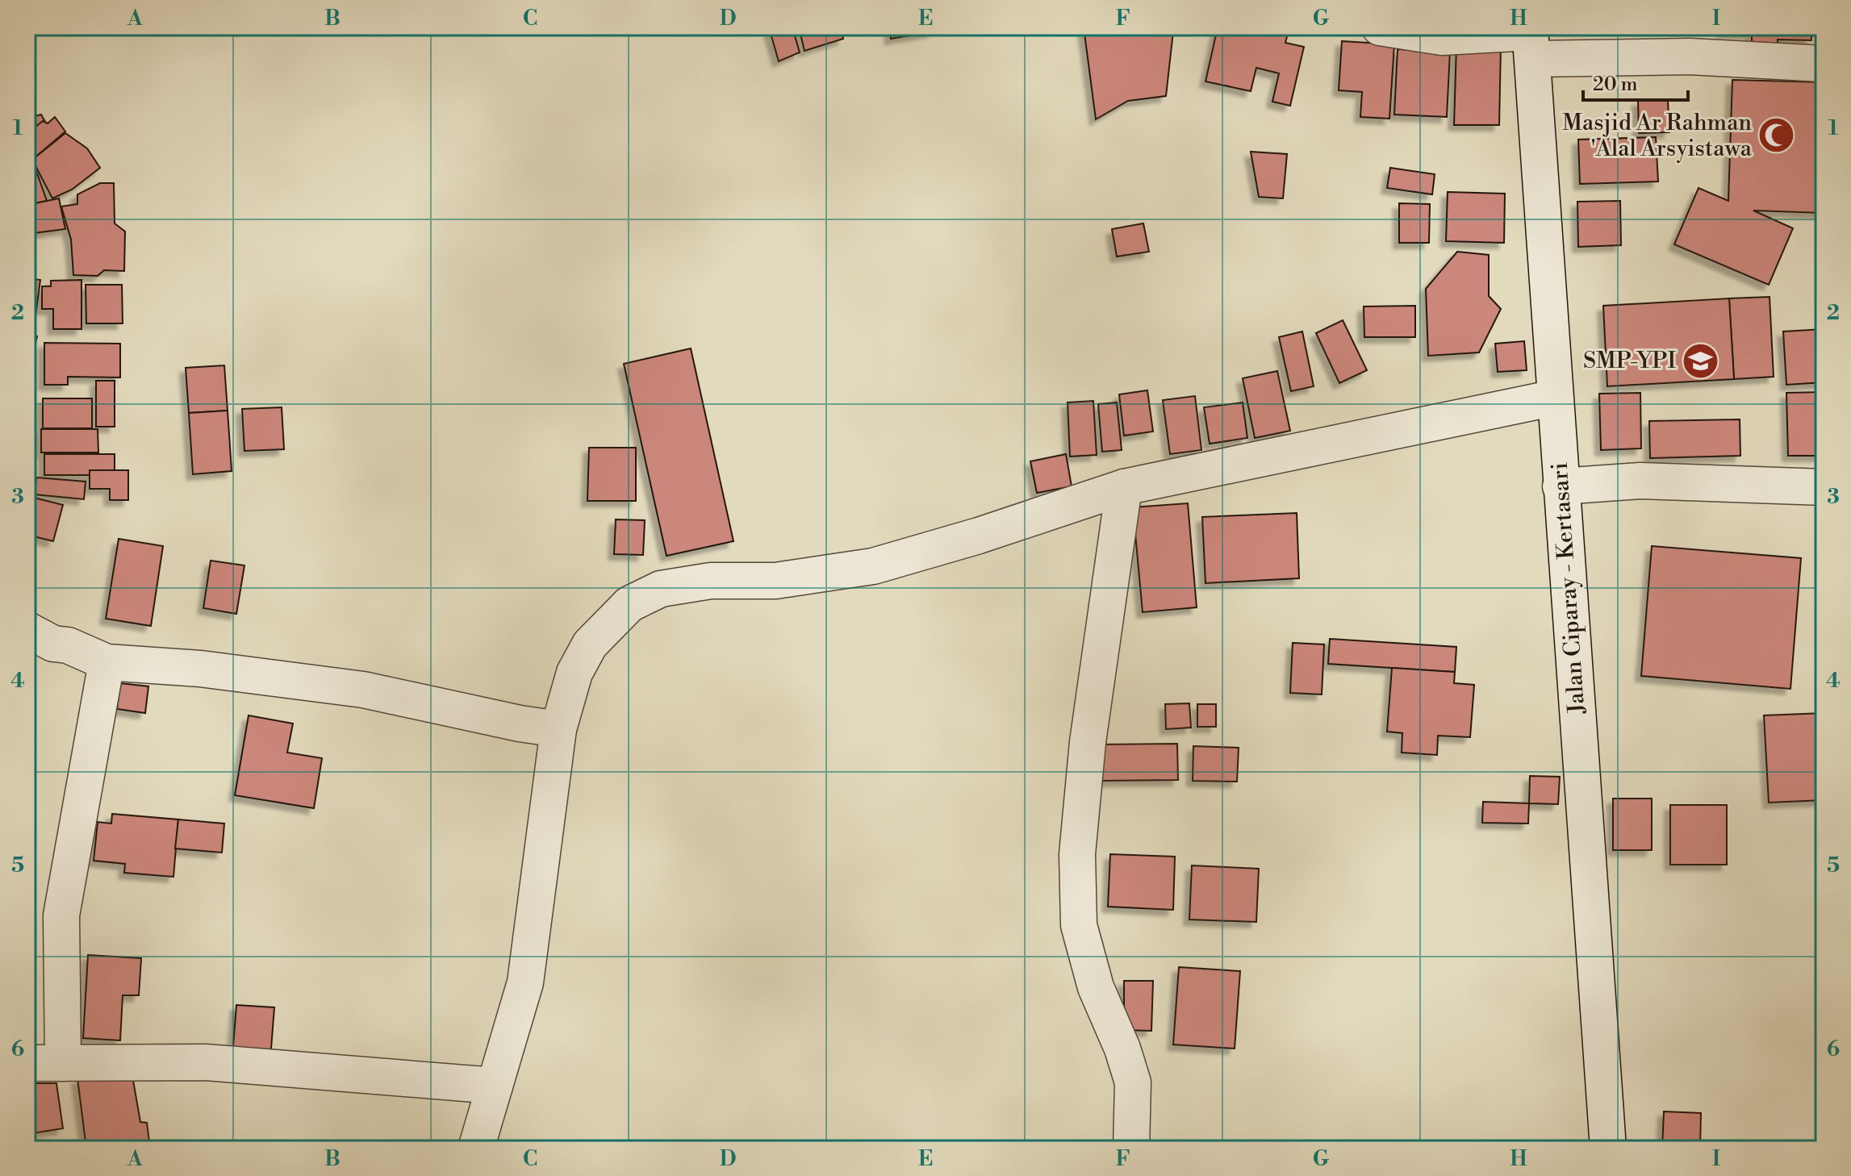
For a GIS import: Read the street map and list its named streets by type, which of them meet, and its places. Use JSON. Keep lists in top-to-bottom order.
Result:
{
  "streets": {
    "street": ["Jalan Ciparay - Kertasari"]
  },
  "places": {
    "mosque": ["Masjid Ar Rahman 'Alal Arsyistawa"],
    "school or university": ["SMP-YPI"]
  },
  "scale_bar": "20 m",
  "grid": {
    "columns": [
      "A",
      "B",
      "C",
      "D",
      "E",
      "F",
      "G",
      "H",
      "I"
    ],
    "rows": [
      "1",
      "2",
      "3",
      "4",
      "5",
      "6"
    ]
  }
}
